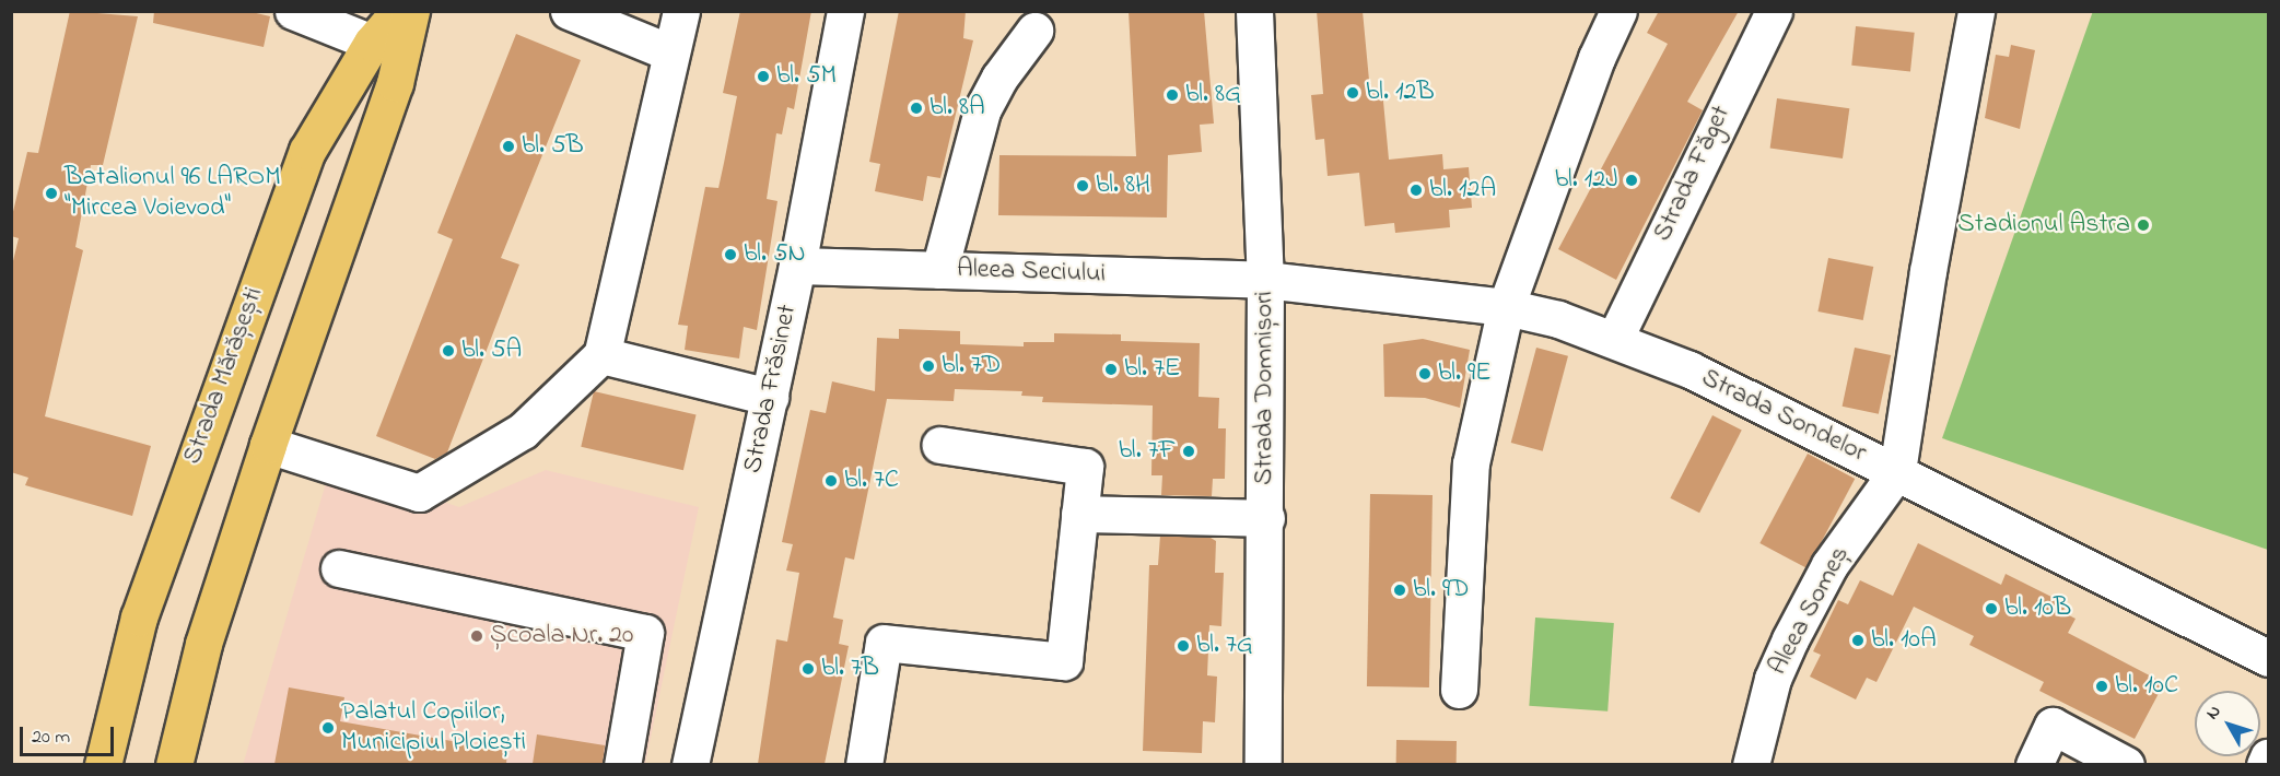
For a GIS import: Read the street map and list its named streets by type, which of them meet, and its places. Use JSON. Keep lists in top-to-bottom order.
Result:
{
  "streets": {
    "main road": ["Strada Mărășești"],
    "street": [
      "Strada Făget",
      "Aleea Seciului",
      "Strada Domnișori",
      "Strada Frăsinet",
      "Strada Sondelor",
      "Aleea Someș"
    ]
  },
  "crossings": [
    ["Strada Făget", "Strada Sondelor"],
    ["Aleea Seciului", "Strada Domnișori"],
    ["Aleea Seciului", "Strada Frăsinet"],
    ["Aleea Seciului", "Strada Sondelor"],
    ["Strada Domnișori", "Strada Sondelor"],
    ["Strada Sondelor", "Aleea Someș"]
  ],
  "places": [
    "bl. 5M",
    "bl. 12B",
    "bl. 8G",
    "bl. 8A",
    "bl. 5B",
    "bl. 12J",
    "bl. 8H",
    "bl. 12A",
    "Batalionul 96 LAROM \"Mircea Voievod\"",
    "Stadionul Astra",
    "bl. 5N",
    "bl. 5A",
    "bl. 7D",
    "bl. 7E",
    "bl. 9E",
    "bl. 7F",
    "bl. 7C",
    "bl. 9D",
    "bl. 10B",
    "Școala Nr. 20",
    "bl. 10A",
    "bl. 7G",
    "bl. 7B",
    "bl. 10C",
    "Palatul Copiilor, Municipiul Ploiești"
  ],
  "scale_bar": "20 m",
  "north": "top left"
}
